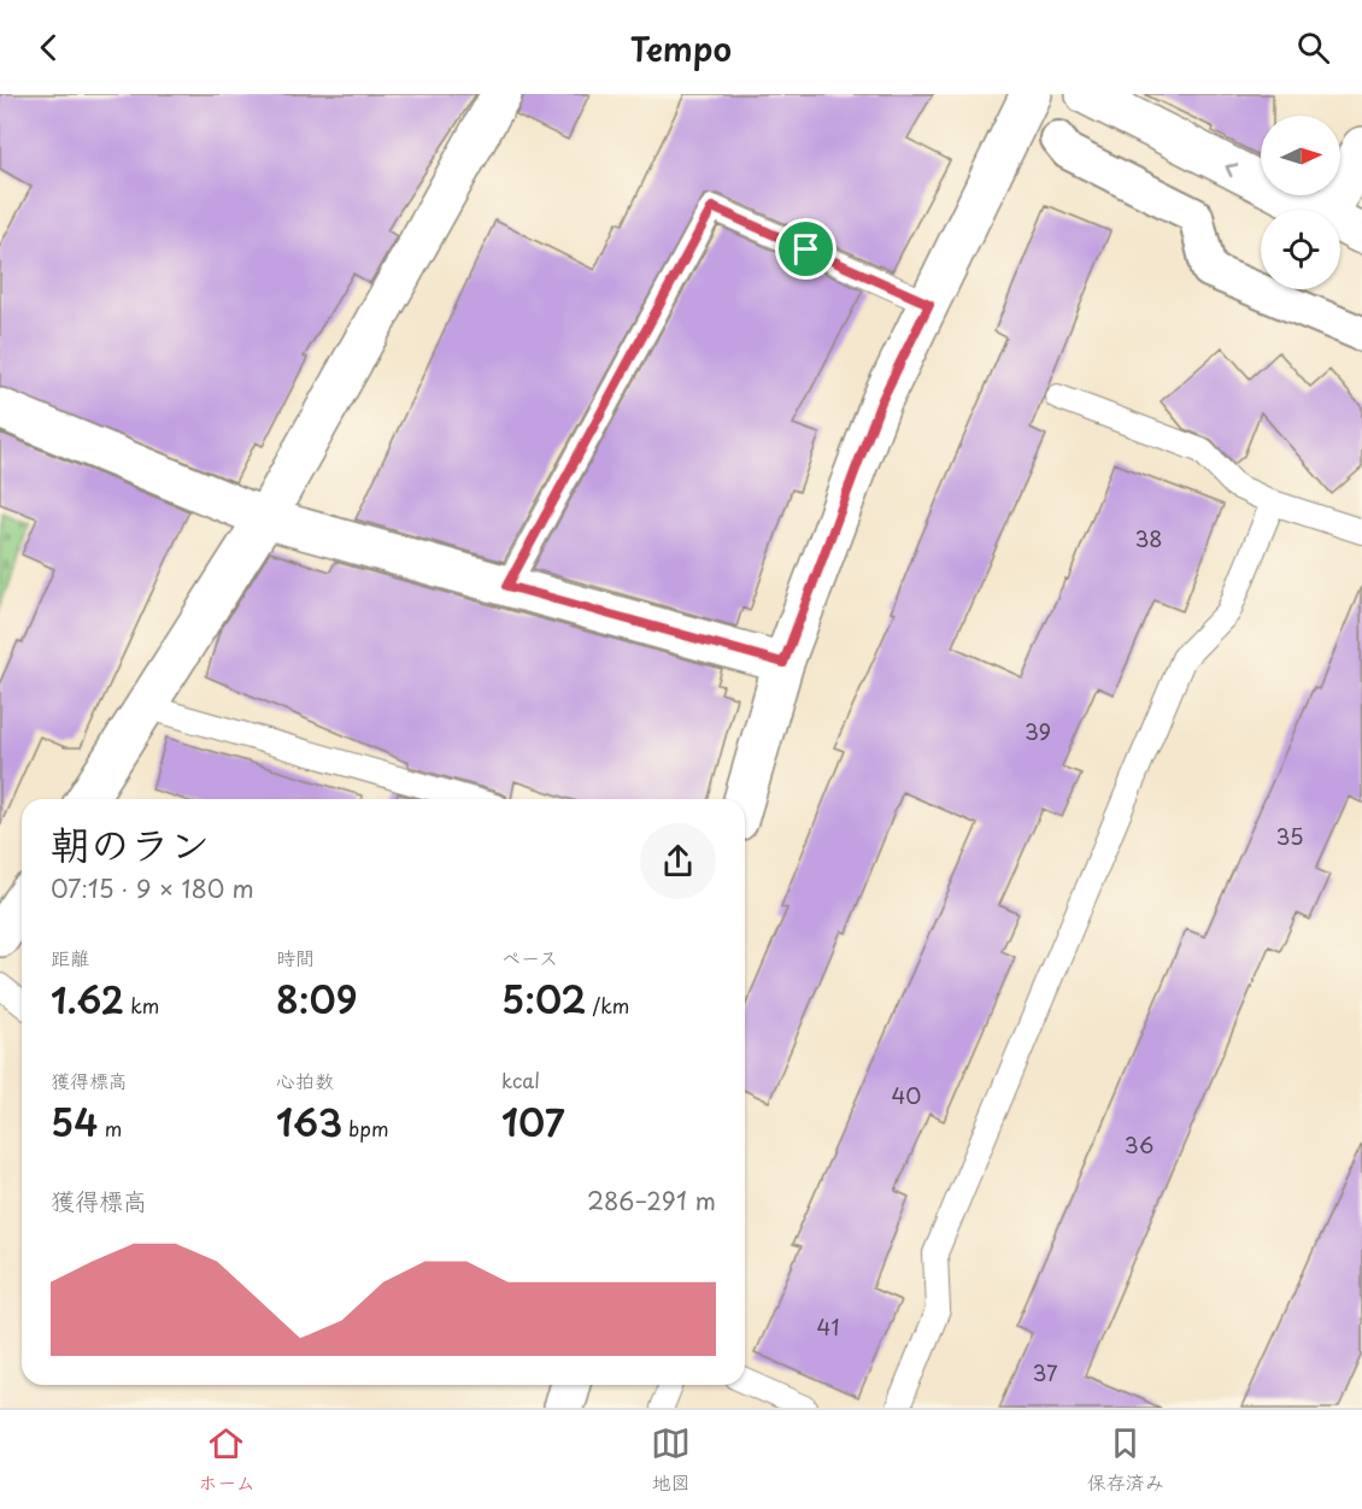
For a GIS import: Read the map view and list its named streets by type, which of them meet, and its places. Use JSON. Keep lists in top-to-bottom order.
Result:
{
  "house_numbers": [
    "38",
    "39",
    "35",
    "40",
    "36",
    "41",
    "37"
  ],
  "north": "right",
  "page": {
    "header": "Tempo",
    "heading": ["朝のラン", "07:15 · 9 × 180 m"],
    "stats": [
      ["距離", "1.62 km"],
      ["時間", "8:09"],
      ["ペース", "5:02 /km"],
      ["獲得標高", "54 m"],
      ["心拍数", "163 bpm"],
      ["kcal", "107"]
    ],
    "chart": ["獲得標高", "286–291 m"],
    "tabs": ["ホーム", "地図", "保存済み"]
  }
}
